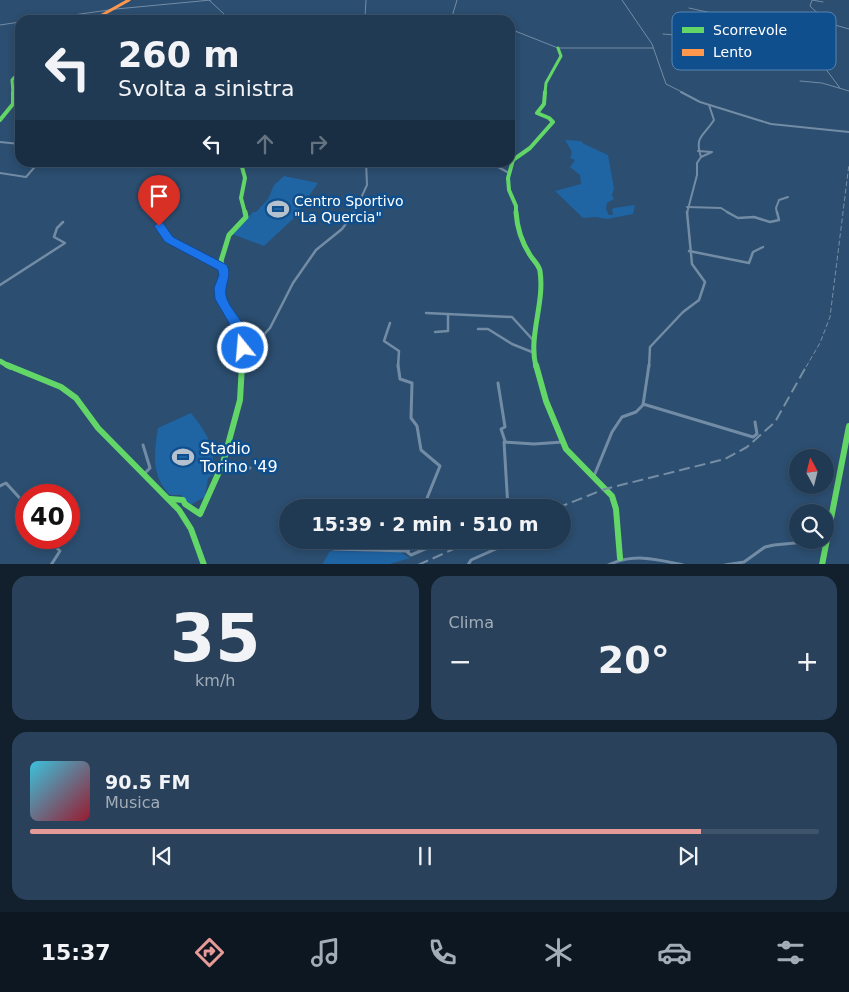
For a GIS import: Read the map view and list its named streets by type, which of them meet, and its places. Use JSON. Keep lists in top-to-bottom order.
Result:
{
  "places": {
    "sports": ["Centro Sportivo \"La Quercia\"", "Stadio Torino '49"]
  },
  "legend": ["Scorrevole", "Lento"],
  "north": "top",
  "page": {
    "turn": ["260 m", "Svolta a sinistra"],
    "limit": "40",
    "trip": "15:39 · 2 min · 510 m",
    "tile": [
      ["35", "km/h"],
      "Clima"
    ],
    "heat": ["−", "20°", "+"],
    "song": ["90.5 FM", "Musica"],
    "tabs": "15:37"
  }
}
